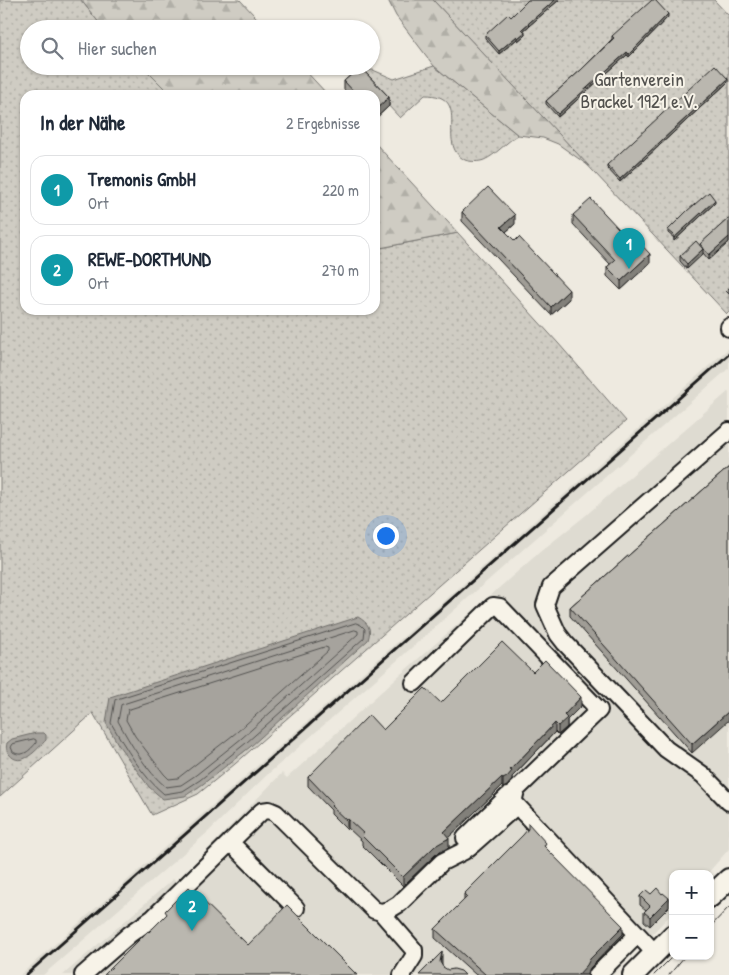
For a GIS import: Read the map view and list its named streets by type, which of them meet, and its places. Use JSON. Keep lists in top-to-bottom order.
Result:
{
  "parks": ["Gartenverein Brackel 1921 e.V."],
  "page": {
    "search": "Hier suchen",
    "heading": ["In der Nähe", "2 Ergebnisse"],
    "list": [
      {
        "mark": "1",
        "name": "Tremonis GmbH",
        "note": "Ort",
        "value": "220 m"
      },
      {
        "mark": "2",
        "name": "REWE-DORTMUND",
        "note": "Ort",
        "value": "270 m"
      }
    ],
    "pins": ["1", "2"],
    "map_buttons": ["+", "−"]
  }
}
